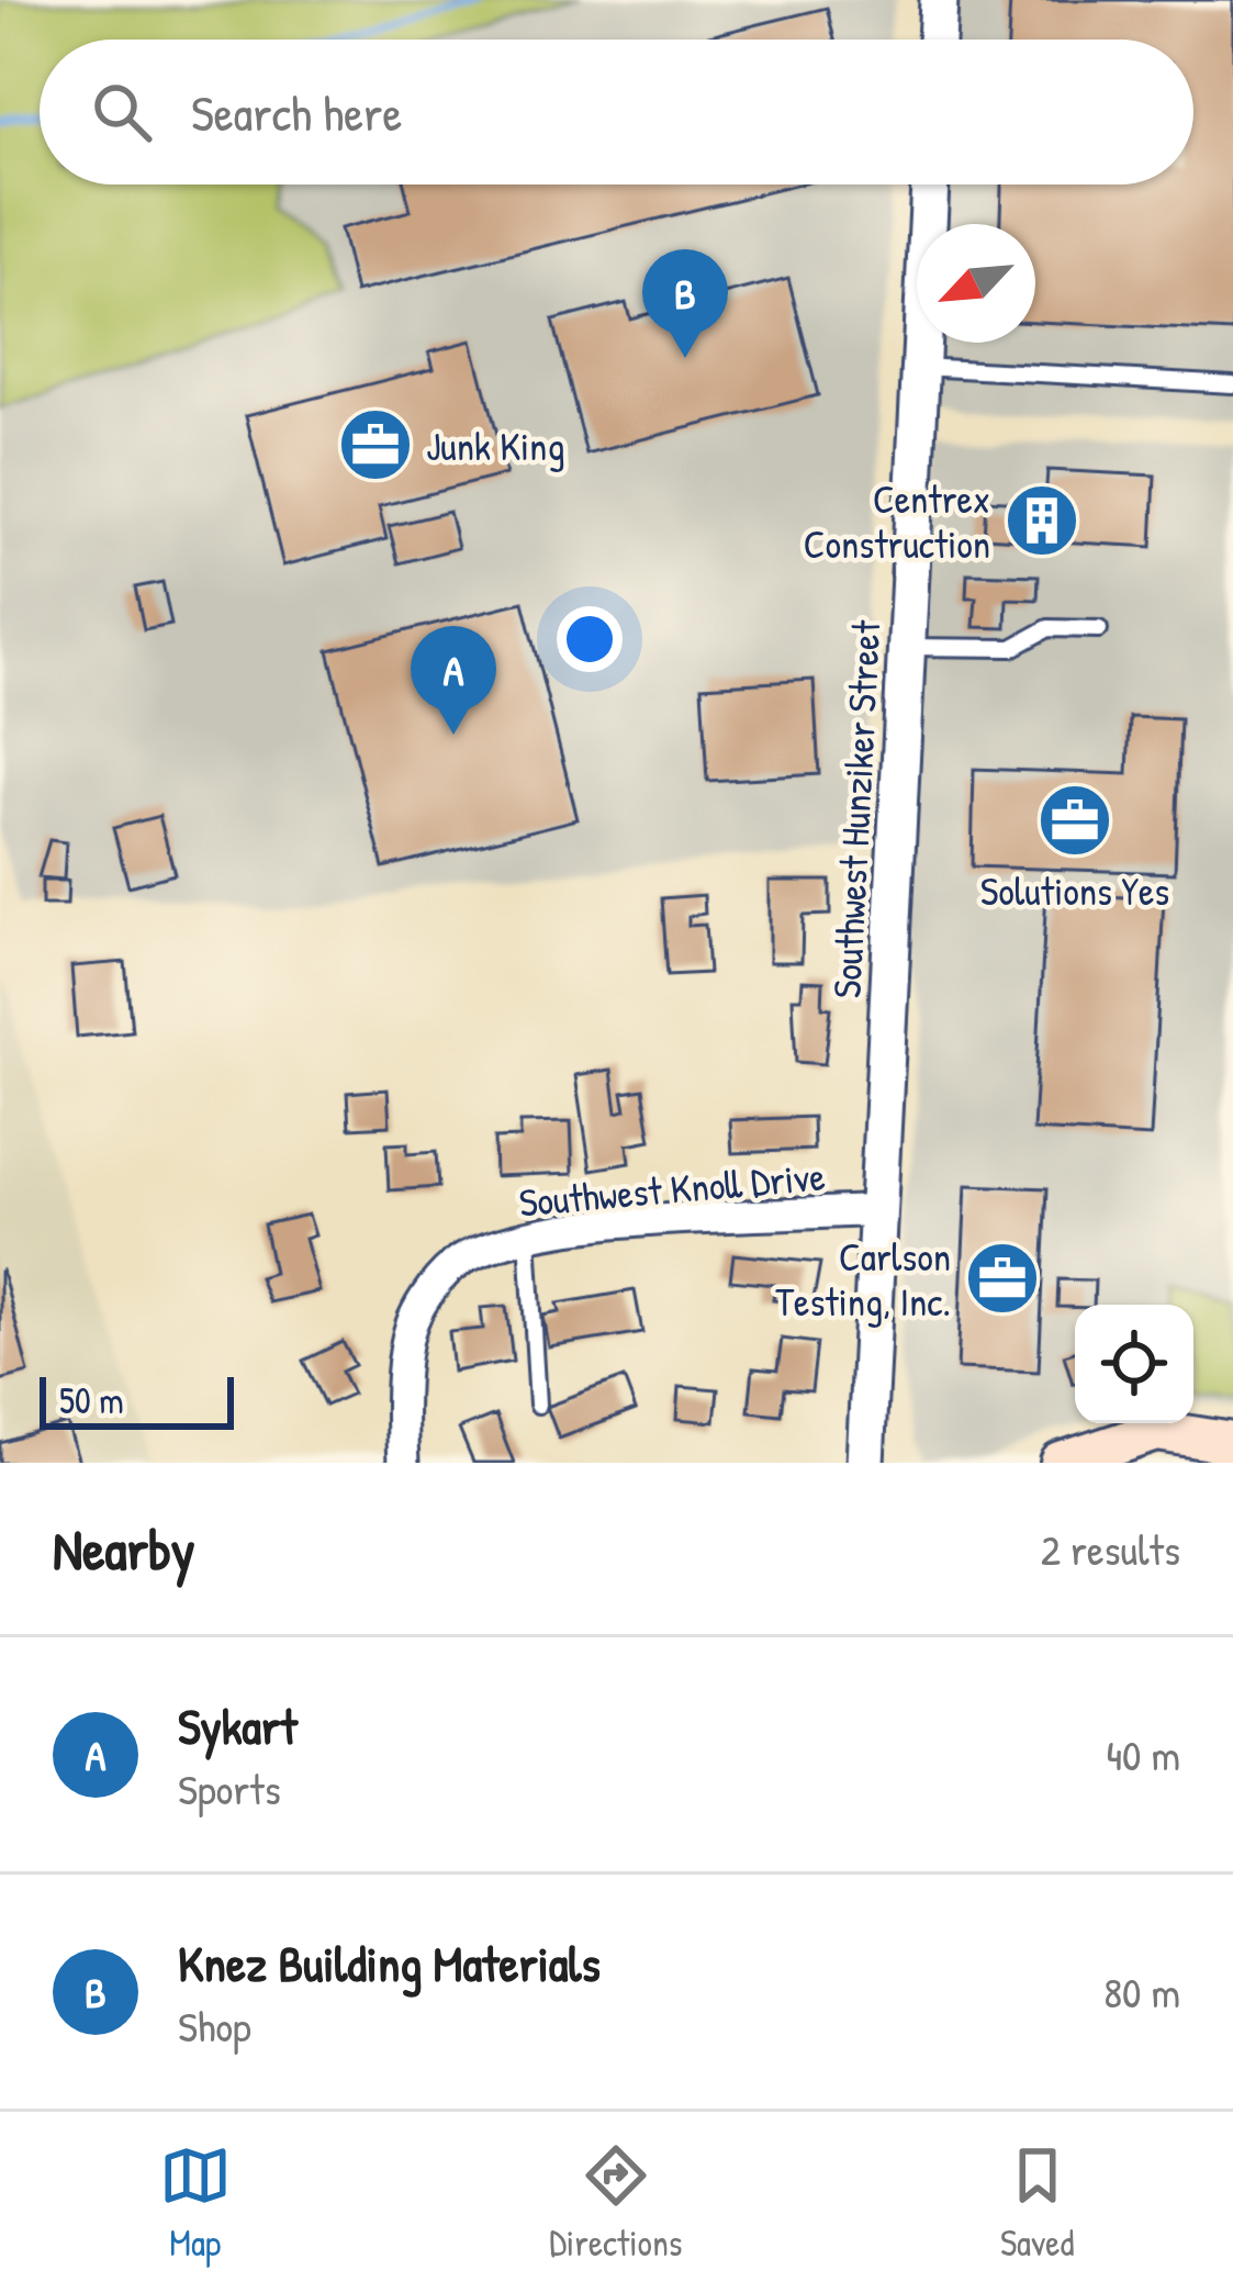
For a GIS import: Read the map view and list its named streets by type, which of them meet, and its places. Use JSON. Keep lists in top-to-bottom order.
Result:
{
  "streets": {
    "street": ["Southwest Hunziker Street", "Southwest Knoll Drive"]
  },
  "crossings": [
    ["Southwest Hunziker Street", "Southwest Knoll Drive"]
  ],
  "places": {
    "office": ["Junk King", "Solutions Yes", "Carlson Testing, Inc."],
    "building": ["Centrex Construction"]
  },
  "scale_bar": "50 m",
  "north": "bottom left",
  "page": {
    "search": "Search here",
    "pins": ["B", "A"],
    "scale": "50 m",
    "heading": ["Nearby", "2 results"],
    "list": [
      {
        "mark": "A",
        "name": "Sykart",
        "note": "Sports",
        "value": "40 m"
      },
      {
        "mark": "B",
        "name": "Knez Building Materials",
        "note": "Shop",
        "value": "80 m"
      }
    ],
    "nav": ["Map", "Directions", "Saved"]
  }
}
